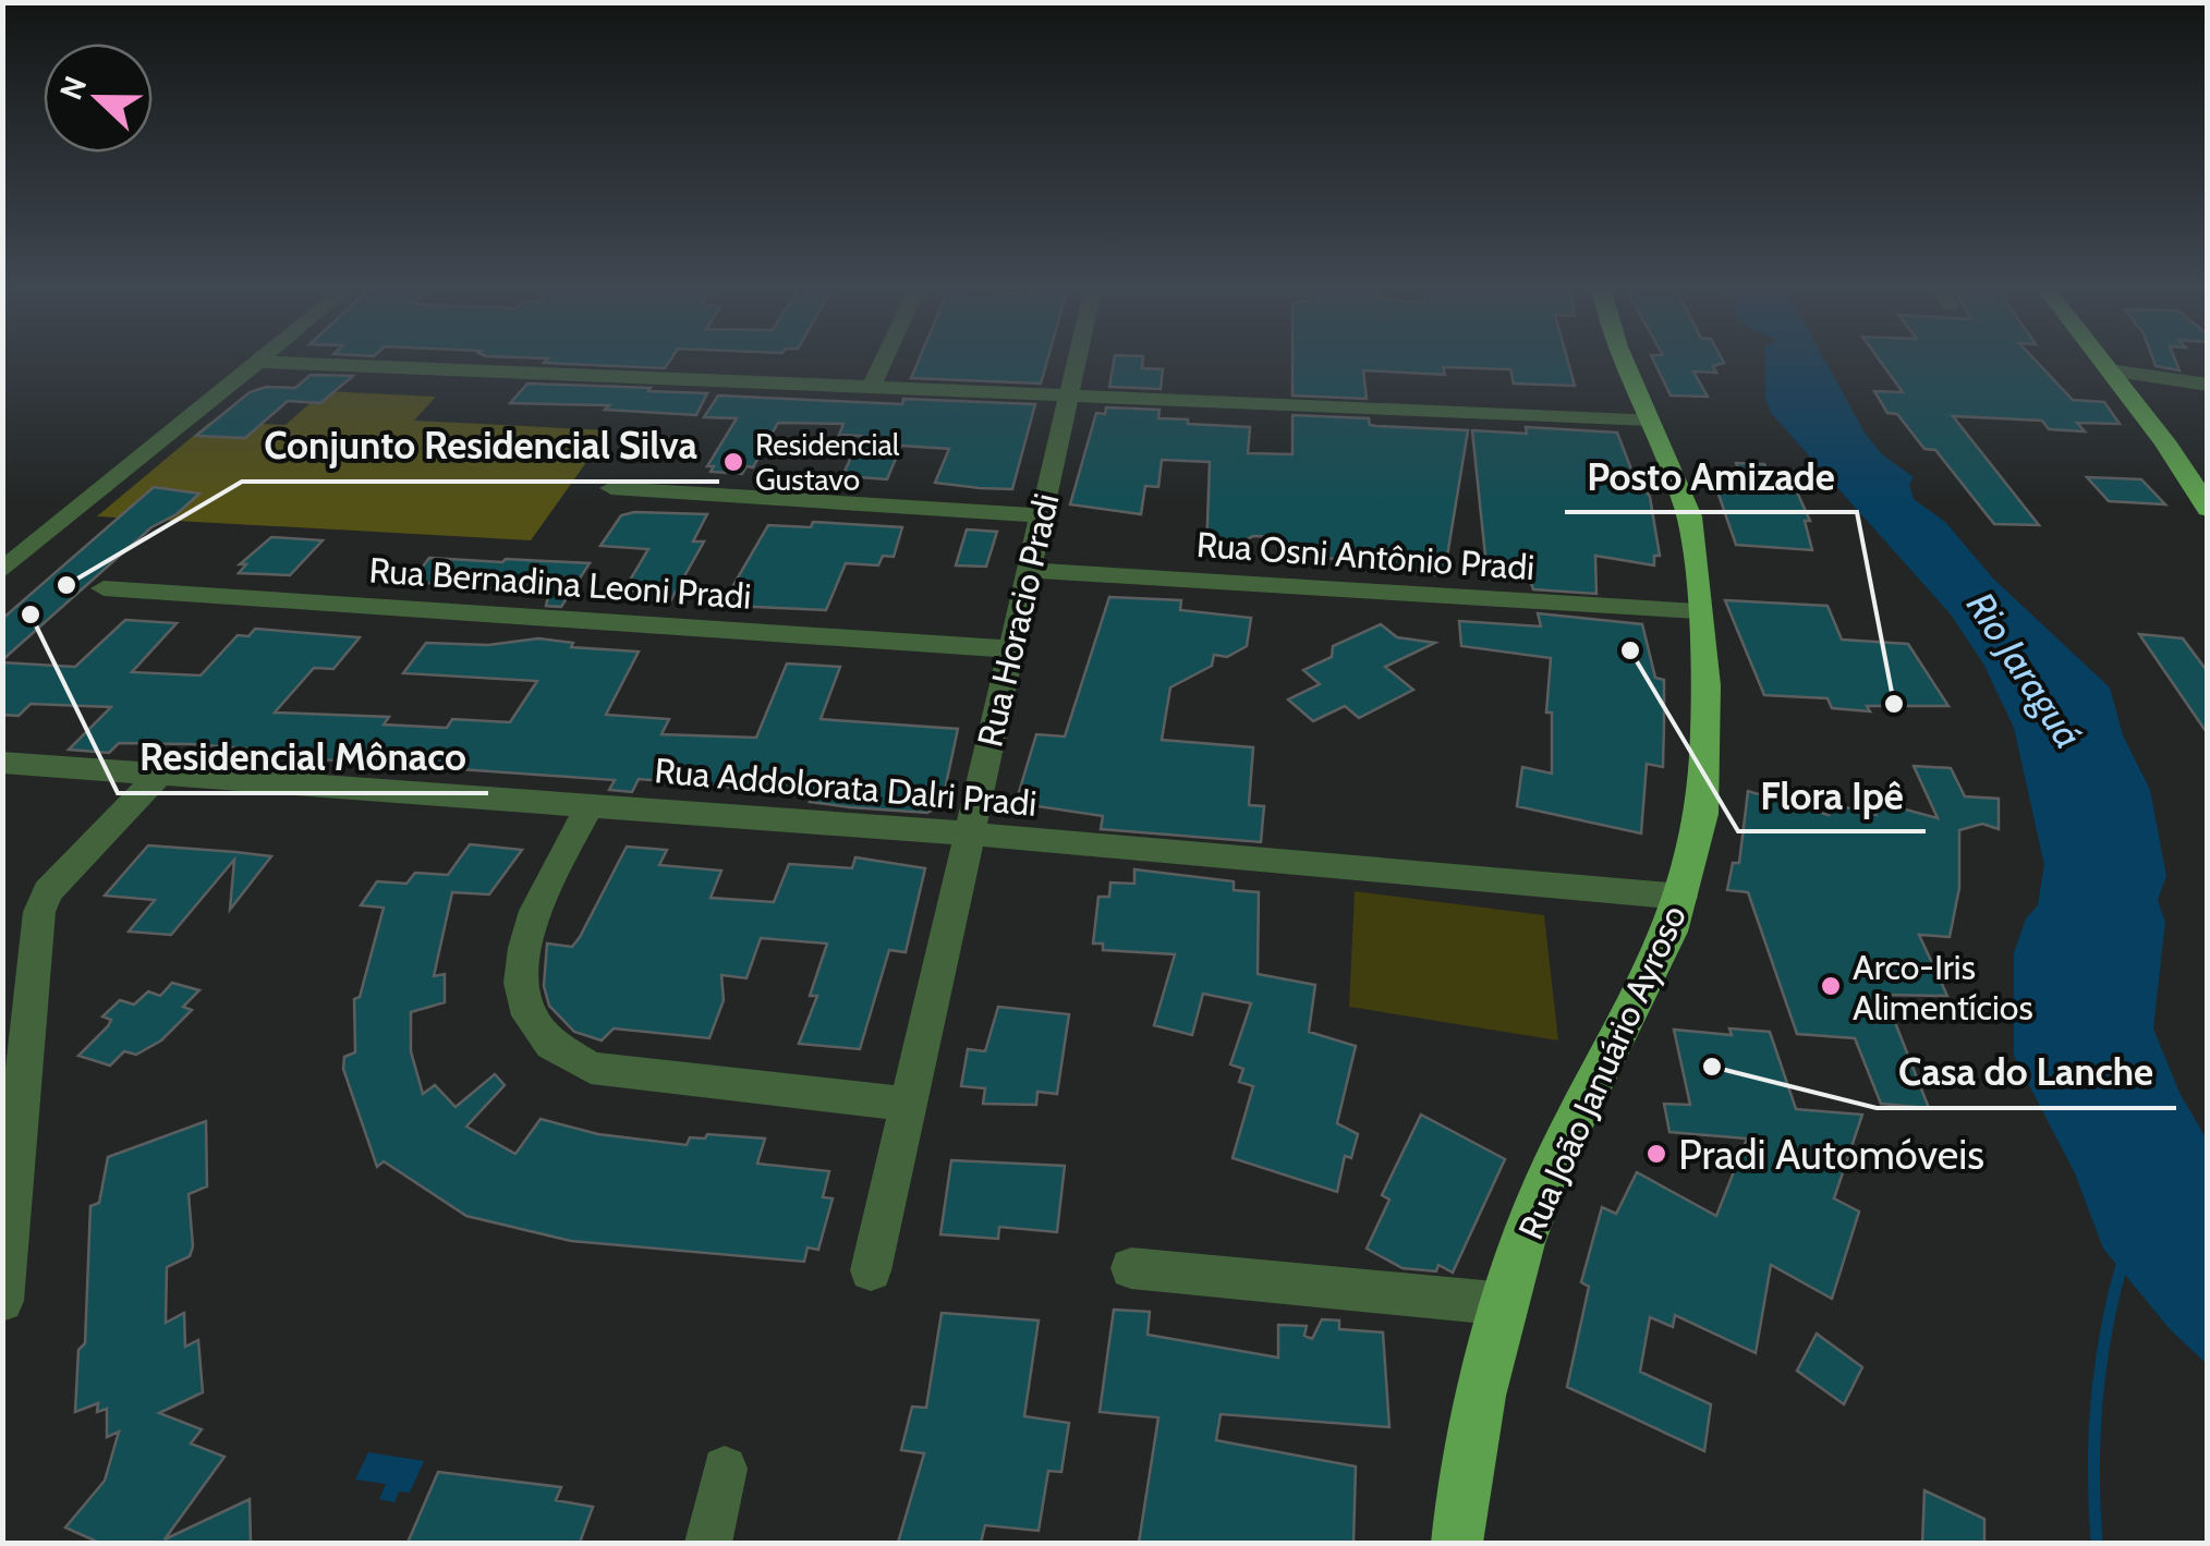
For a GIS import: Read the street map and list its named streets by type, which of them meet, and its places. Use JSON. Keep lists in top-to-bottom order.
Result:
{
  "streets": {
    "main road": ["Rua João Januário Ayroso"],
    "street": [
      "Rua Osni Antônio Pradi",
      "Rua Bernadina Leoni Pradi",
      "Rua Horacio Pradi",
      "Rua Addolorata Dalri Pradi"
    ]
  },
  "crossings": [
    ["Rua Osni Antônio Pradi", "Rua Horacio Pradi"],
    ["Rua Osni Antônio Pradi", "Rua João Januário Ayroso"],
    ["Rua Bernadina Leoni Pradi", "Rua Horacio Pradi"],
    ["Rua Horacio Pradi", "Rua Addolorata Dalri Pradi"],
    ["Rua Addolorata Dalri Pradi", "Rua João Januário Ayroso"]
  ],
  "water": ["Rio Jaraguá"],
  "places": [
    "Residencial Gustavo",
    "Conjunto Residencial Silva",
    "Residencial Mônaco",
    "Flora Ipê",
    "Posto Amizade",
    "Arco-Iris Alimentícios",
    "Casa do Lanche",
    "Pradi Automóveis"
  ],
  "north": "left"
}
